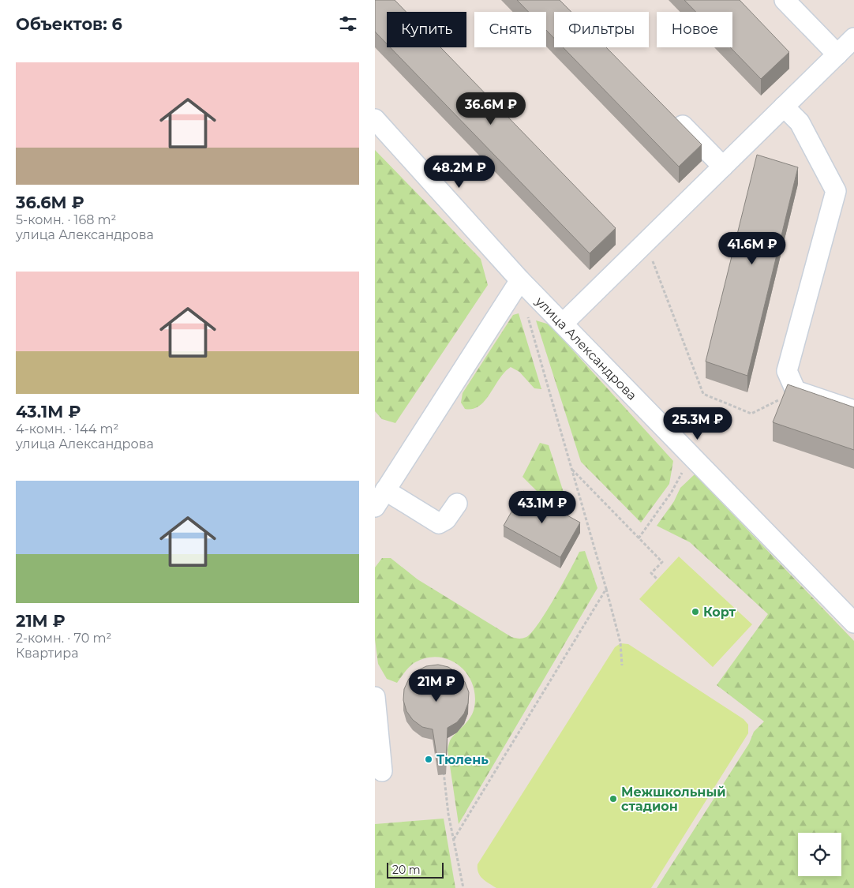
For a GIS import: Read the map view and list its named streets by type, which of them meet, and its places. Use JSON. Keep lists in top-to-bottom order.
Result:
{
  "streets": {
    "street": ["улица Александрова"]
  },
  "places": ["Корт", "Тюлень", "Межшкольный стадион"],
  "scale_bar": "20 m",
  "page": {
    "heading": "Объектов: 6",
    "chip": [
      "Купить",
      "Снять",
      "Фильтры",
      "Новое"
    ],
    "list": [
      {
        "name": "36.6M ₽",
        "note": "5-комн. · 168 m² · улица Александрова"
      },
      {
        "name": "43.1M ₽",
        "note": "4-комн. · 144 m² · улица Александрова"
      },
      {
        "name": "21M ₽",
        "note": "2-комн. · 70 m² · Квартира"
      }
    ],
    "price": [
      "36.6M ₽",
      "48.2M ₽",
      "41.6M ₽",
      "25.3M ₽",
      "43.1M ₽",
      "21M ₽"
    ],
    "scale": "20 m"
  }
}
